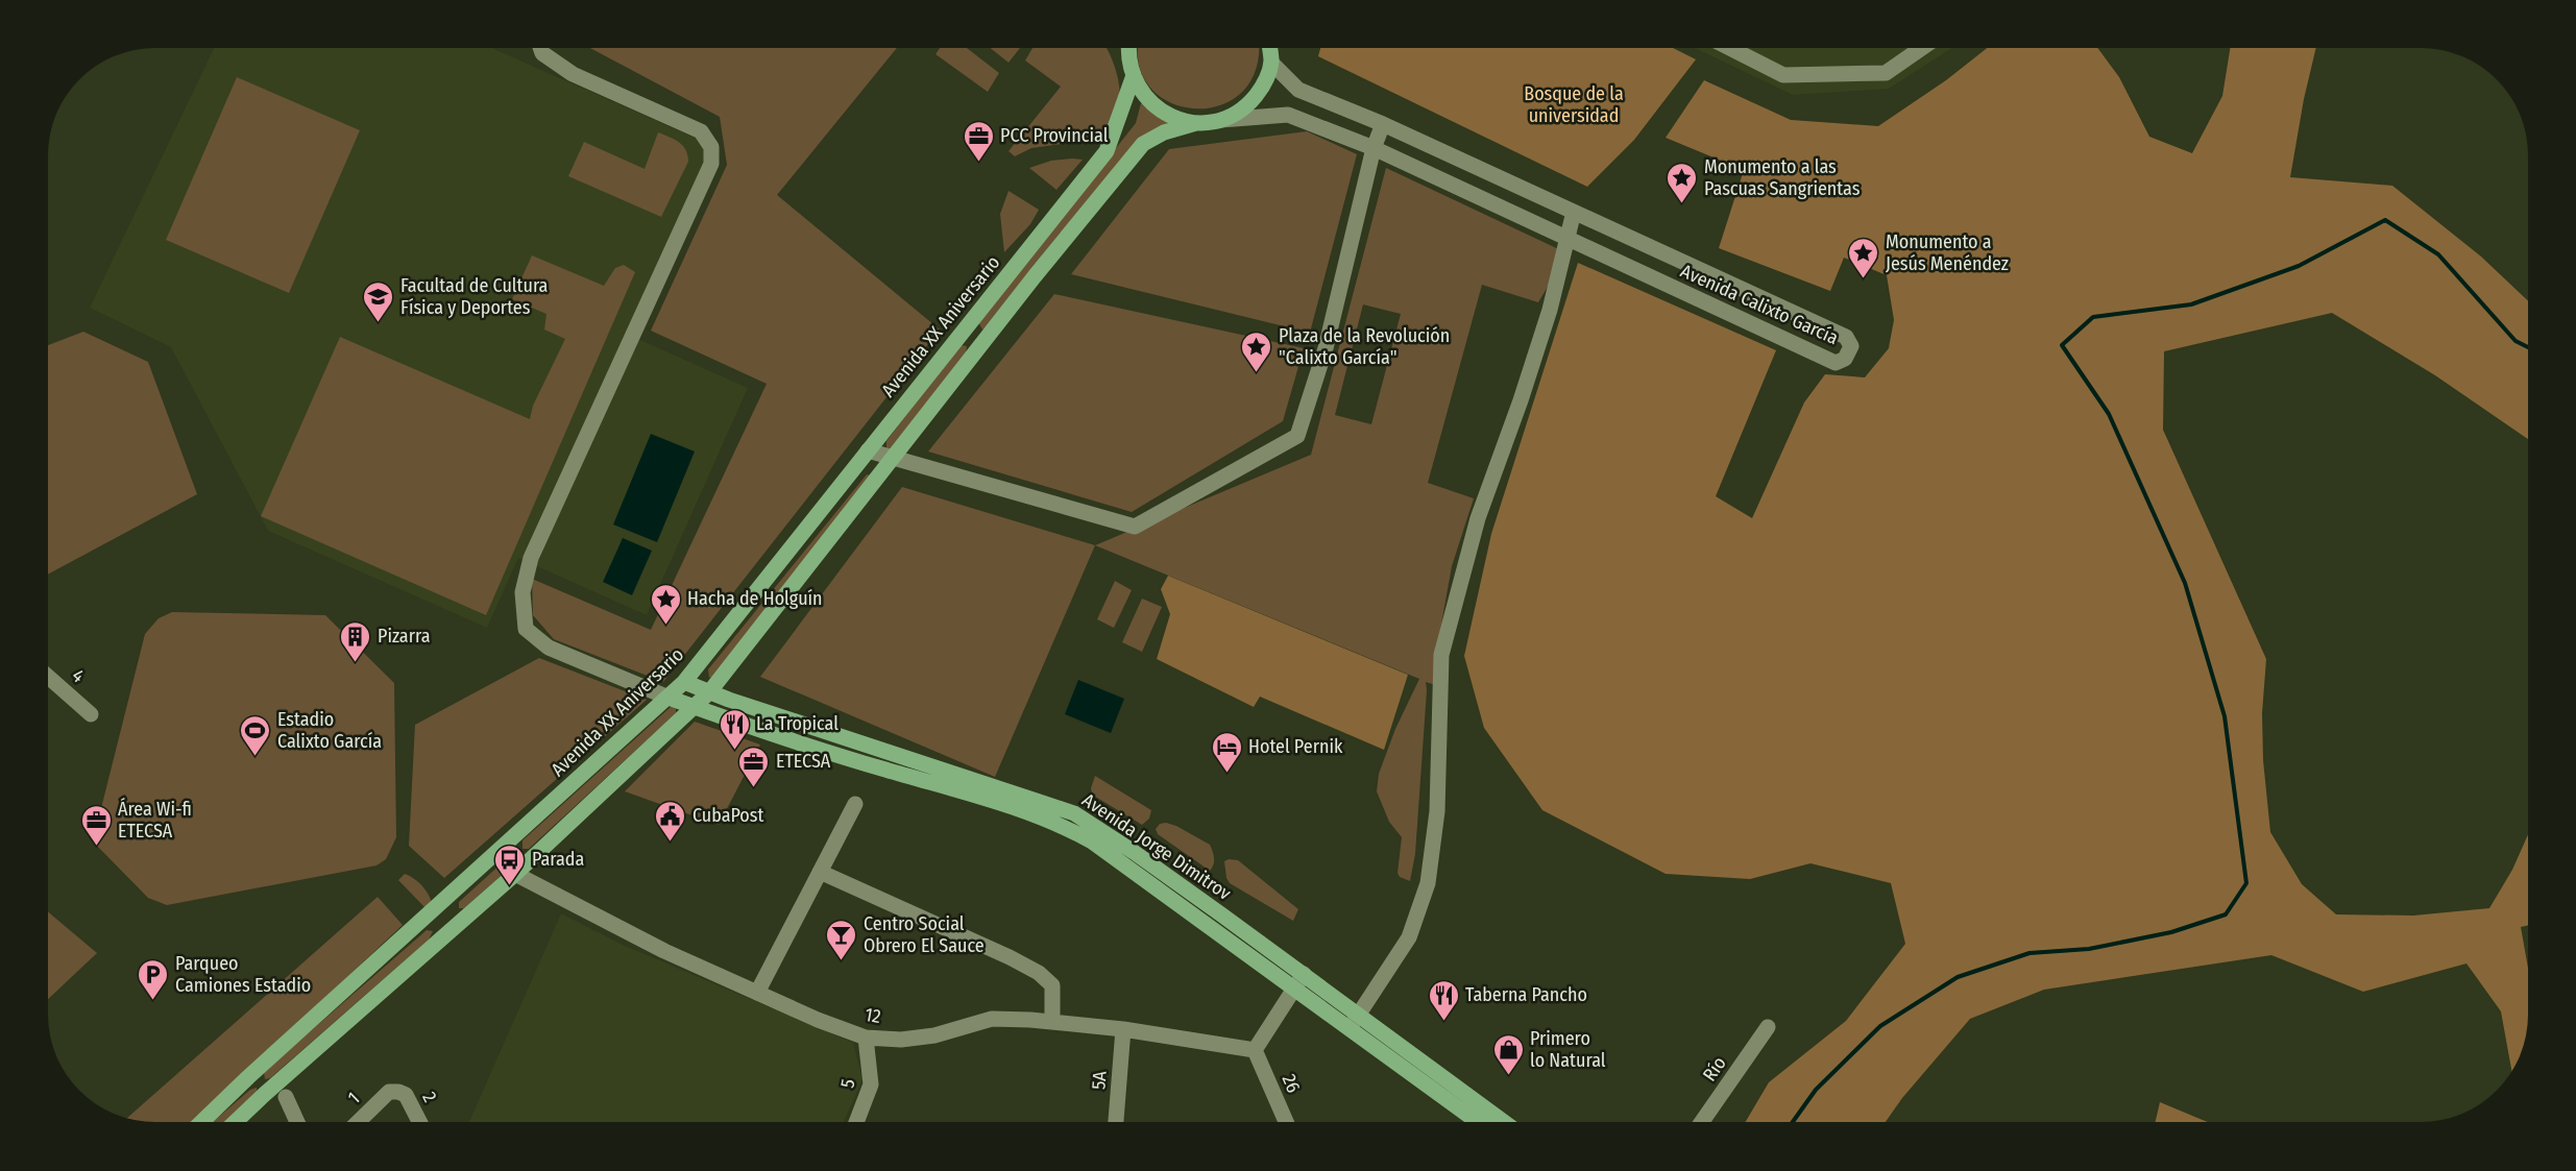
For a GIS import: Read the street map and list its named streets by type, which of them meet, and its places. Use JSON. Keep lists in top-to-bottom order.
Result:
{
  "streets": {
    "main road": ["Avenida XX Aniversario", "Avenida Jorge Dimitrov"],
    "street": [
      "Avenida Calixto García",
      "4",
      "12",
      "Río",
      "5A",
      "5",
      "26",
      "2",
      "1"
    ]
  },
  "crossings": [
    ["Avenida XX Aniversario", "Avenida Jorge Dimitrov"],
    ["12", "5A"],
    ["12", "5"],
    ["12", "26"],
    ["2", "1"]
  ],
  "parks": ["Bosque de la universidad"],
  "places": {
    "office": ["PCC Provincial", "ETECSA", "Área Wi-fi ETECSA"],
    "place": [
      "Monumento a las Pascuas Sangrientas",
      "Monumento a Jesús Menéndez",
      "Plaza de la Revolución \"Calixto García\"",
      "Hacha de Holguín"
    ],
    "school or university": ["Facultad de Cultura Física y Deportes"],
    "building": ["Pizarra"],
    "restaurant": ["La Tropical", "Taberna Pancho"],
    "sports": ["Estadio Calixto García"],
    "hotel": ["Hotel Pernik"],
    "public building": ["CubaPost"],
    "bus stop": ["Parada"],
    "bar": ["Centro Social Obrero El Sauce"],
    "parking": ["Parqueo Camiones Estadio"],
    "shop": ["Primero lo Natural"]
  }
}
